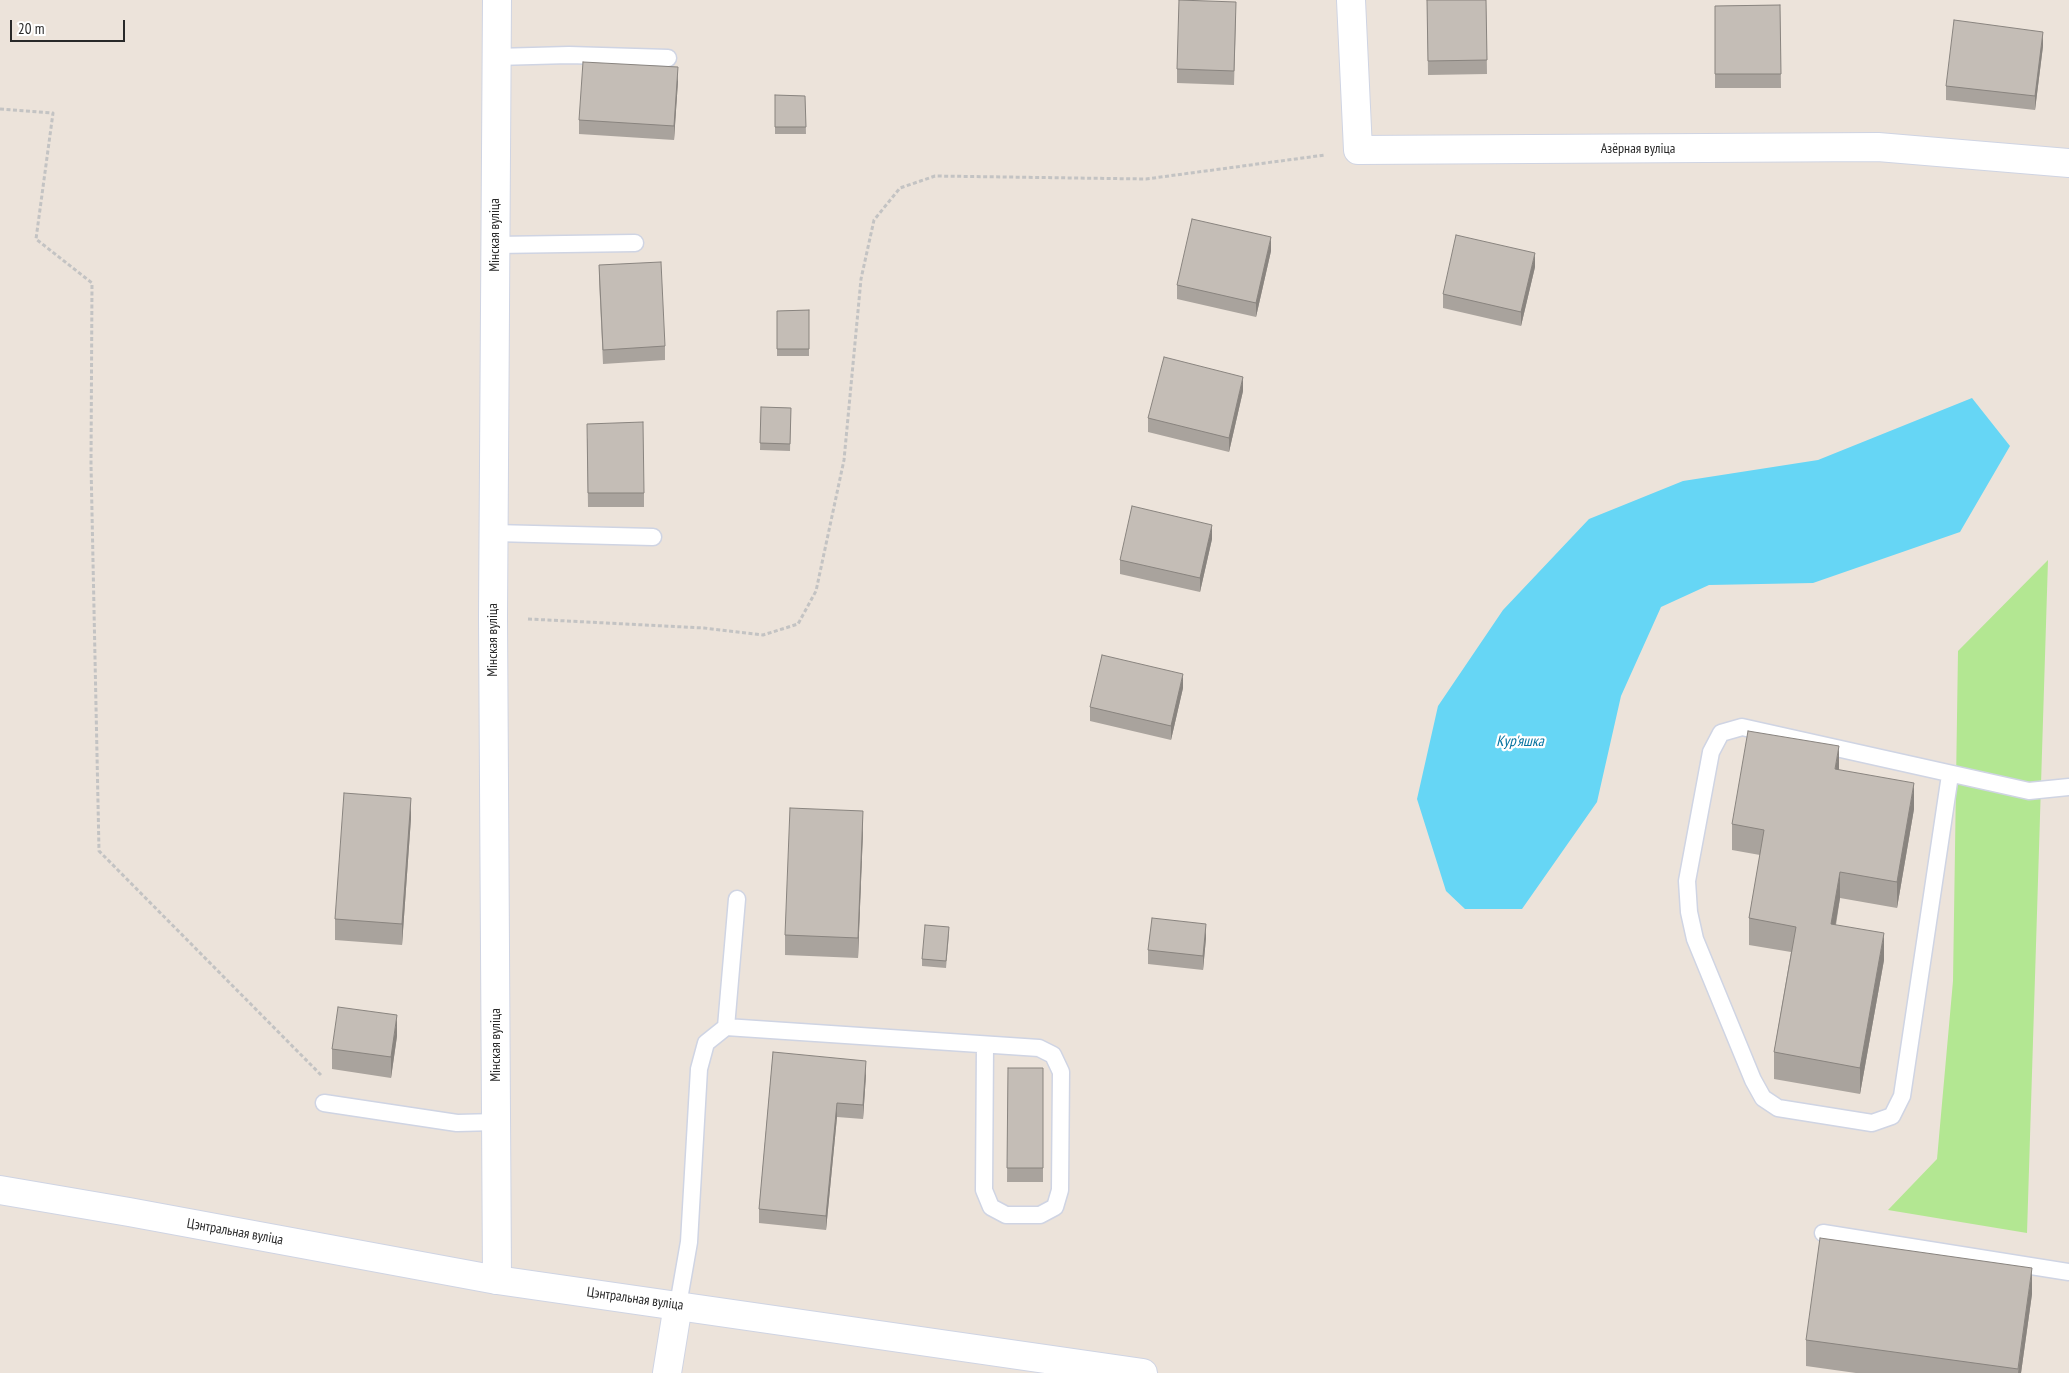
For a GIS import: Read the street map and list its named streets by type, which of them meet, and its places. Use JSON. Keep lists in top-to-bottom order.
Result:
{
  "streets": {
    "street": ["Азёрная вуліца", "Мінская вуліца", "Цэнтральная вуліца"]
  },
  "crossings": [
    ["Мінская вуліца", "Цэнтральная вуліца"]
  ],
  "water": ["Кур'яшка"],
  "scale_bar": "20 m"
}
